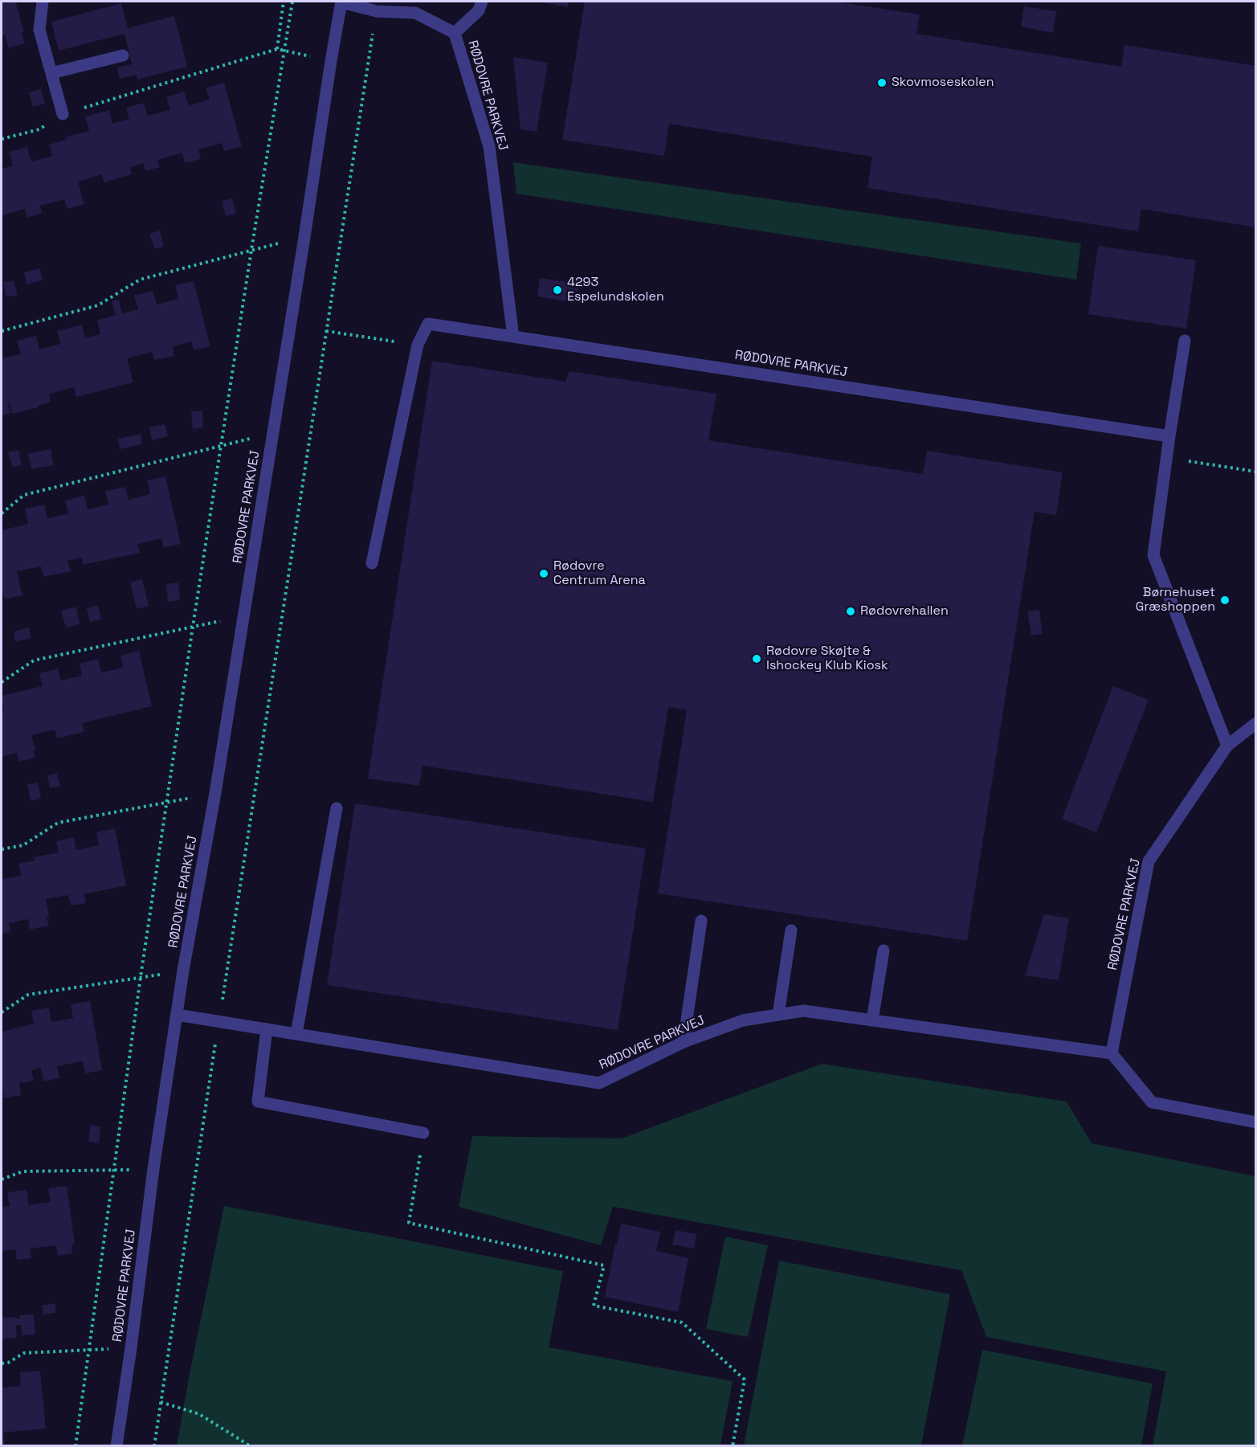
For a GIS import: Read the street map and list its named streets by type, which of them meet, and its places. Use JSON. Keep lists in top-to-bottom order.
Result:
{
  "streets": {
    "street": ["RØDOVRE PARKVEJ"]
  },
  "places": [
    "Skovmoseskolen",
    "4293 Espelundskolen",
    "Rødovre Centrum Arena",
    "Børnehuset Græshoppen",
    "Rødovrehallen",
    "Rødovre Skøjte & Ishockey Klub Kiosk"
  ]
}
